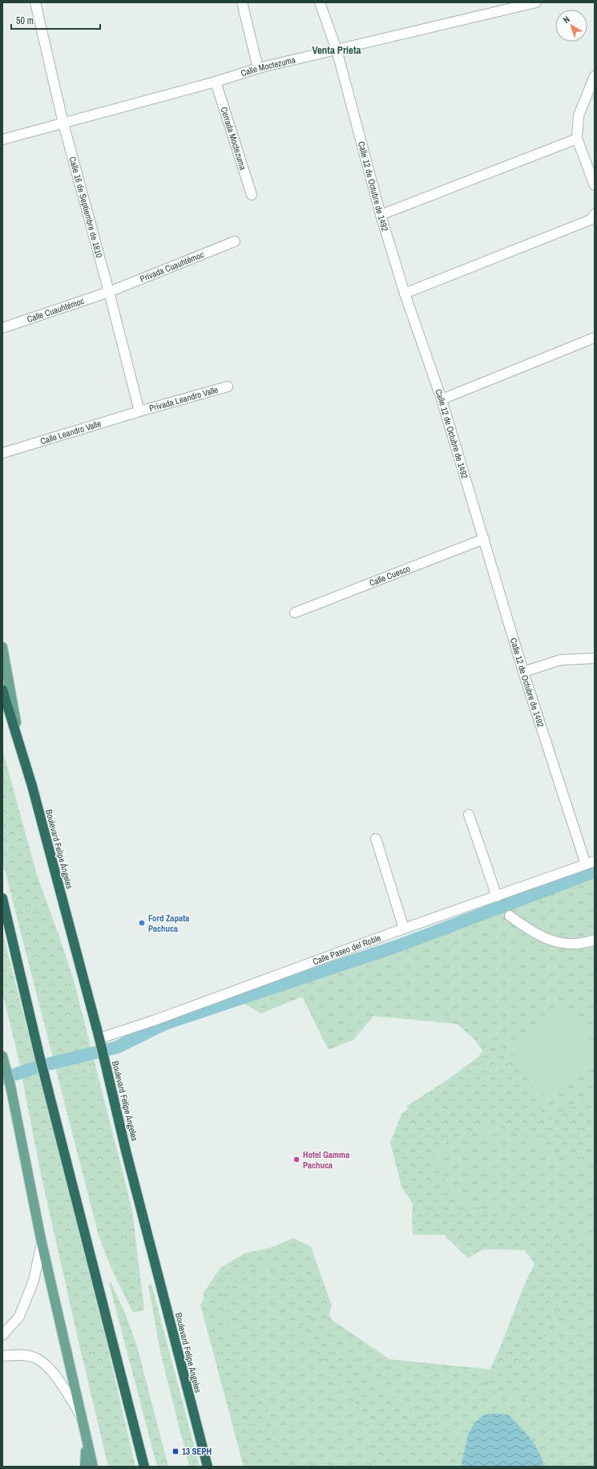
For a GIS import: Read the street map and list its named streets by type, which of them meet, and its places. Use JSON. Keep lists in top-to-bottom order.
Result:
{
  "streets": {
    "highway": ["Boulevard Felipe Ángeles"],
    "street": [
      "Calle Moctezuma",
      "Cerrada Moctezuma",
      "Calle 12 de Octubre de 1492",
      "Calle 16 de Septiembre de 1810",
      "Privada Cuauhtémoc",
      "Calle Cuauhtémoc",
      "Privada Leandro Valle",
      "Calle Leandro Valle",
      "Calle Cuesco",
      "Calle Paseo del Roble"
    ]
  },
  "crossings": [
    ["Calle Moctezuma", "Cerrada Moctezuma"],
    ["Calle Moctezuma", "Calle 12 de Octubre de 1492"],
    ["Calle Moctezuma", "Calle 16 de Septiembre de 1810"],
    ["Calle 12 de Octubre de 1492", "Calle Cuesco"],
    ["Calle 12 de Octubre de 1492", "Calle Paseo del Roble"],
    ["Calle 16 de Septiembre de 1810", "Privada Cuauhtémoc"],
    ["Calle 16 de Septiembre de 1810", "Calle Cuauhtémoc"],
    ["Calle 16 de Septiembre de 1810", "Privada Leandro Valle"],
    ["Calle 16 de Septiembre de 1810", "Calle Leandro Valle"],
    ["Privada Cuauhtémoc", "Calle Cuauhtémoc"],
    ["Privada Leandro Valle", "Calle Leandro Valle"],
    ["Boulevard Felipe Ángeles", "Calle Paseo del Roble"]
  ],
  "districts": ["Venta Prieta"],
  "places": {
    "other": ["Ford Zapata Pachuca", "Hotel Gamma Pachuca"],
    "transit": ["13 SEPH"]
  },
  "scale_bar": "50 m",
  "north": "top left"
}
